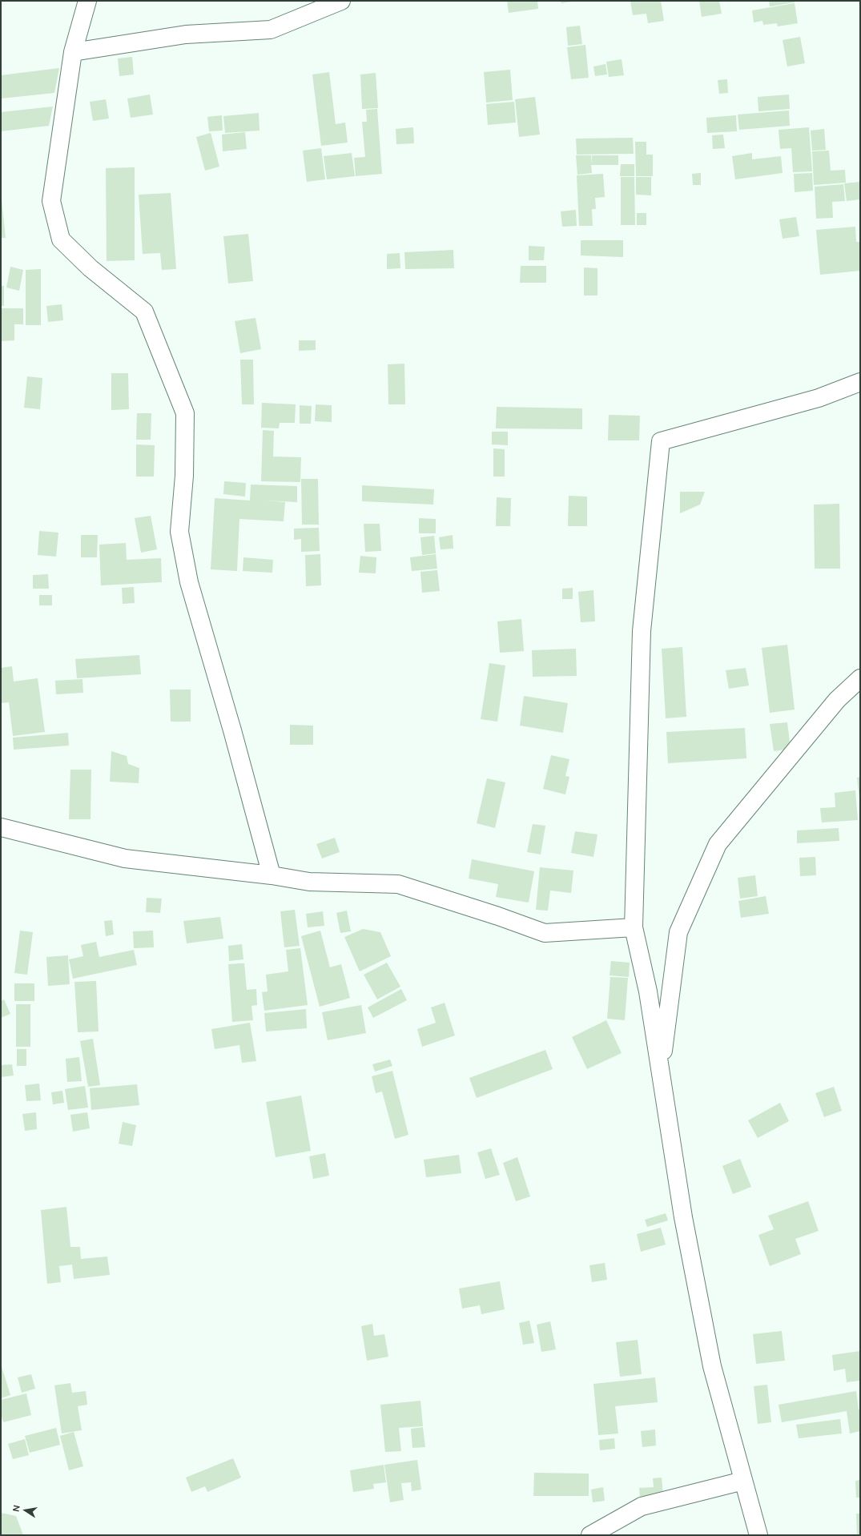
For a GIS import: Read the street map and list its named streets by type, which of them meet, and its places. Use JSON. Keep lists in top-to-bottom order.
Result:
{
  "north": "left"
}
